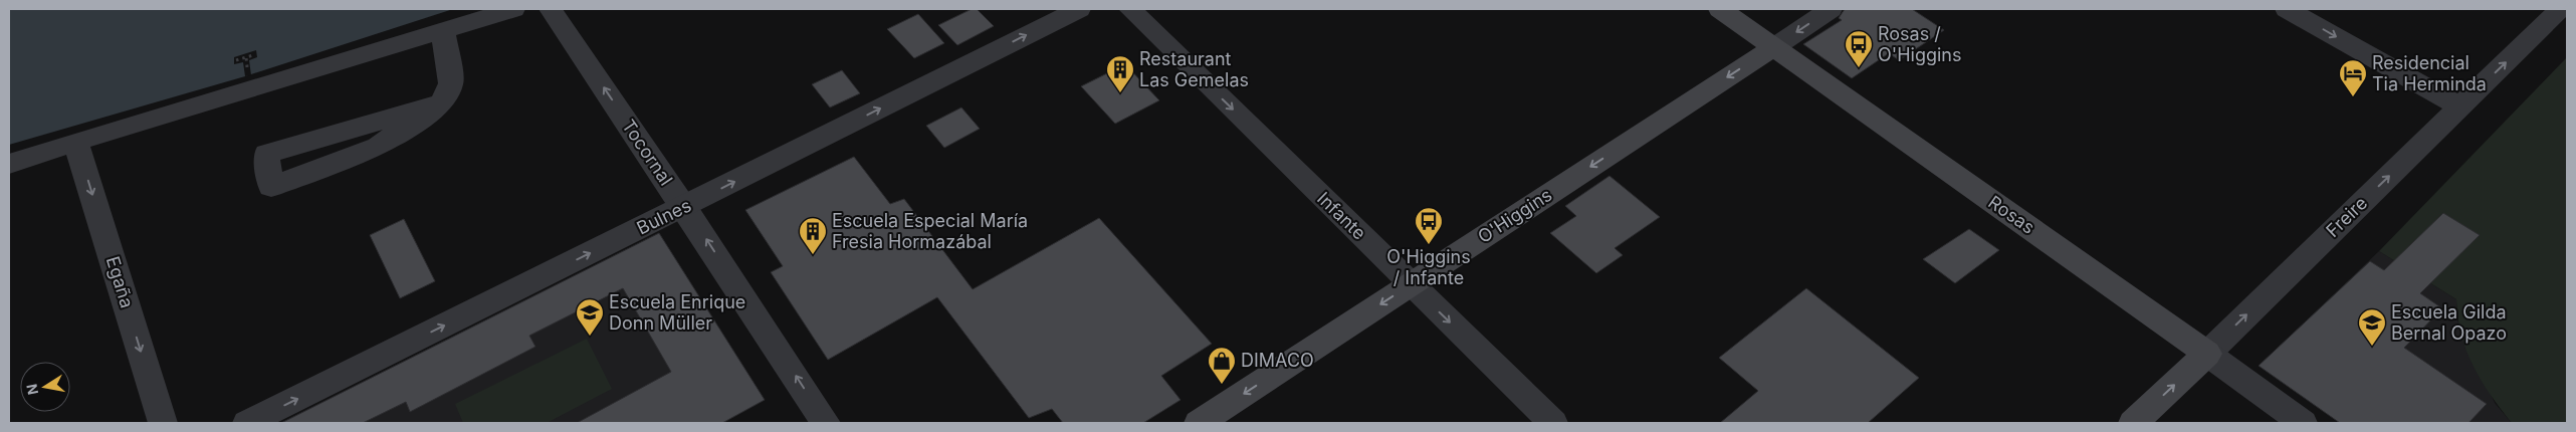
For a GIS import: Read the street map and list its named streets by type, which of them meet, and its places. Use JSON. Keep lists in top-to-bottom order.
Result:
{
  "streets": {
    "main road": ["Rosas", "O'Higgins", "Freire"],
    "street": [
      "Tocornal",
      "Infante",
      "Bulnes",
      "Egaña"
    ]
  },
  "crossings": [
    ["Tocornal", "Bulnes"],
    ["Rosas", "O'Higgins"],
    ["Rosas", "Freire"],
    ["Infante", "O'Higgins"]
  ],
  "one_way": [
    "Tocornal",
    "Infante",
    "O'Higgins",
    "Bulnes",
    "Freire",
    "Egaña"
  ],
  "places": {
    "bus stop": ["Rosas / O'Higgins", "O'Higgins / Infante"],
    "building": ["Restaurant Las Gemelas", "Escuela Especial María Fresia Hormazábal"],
    "hotel": ["Residencial Tia Herminda"],
    "school or university": ["Escuela Enrique Donn Müller", "Escuela Gilda Bernal Opazo"],
    "shop": ["DIMACO"]
  },
  "north": "left"
}
